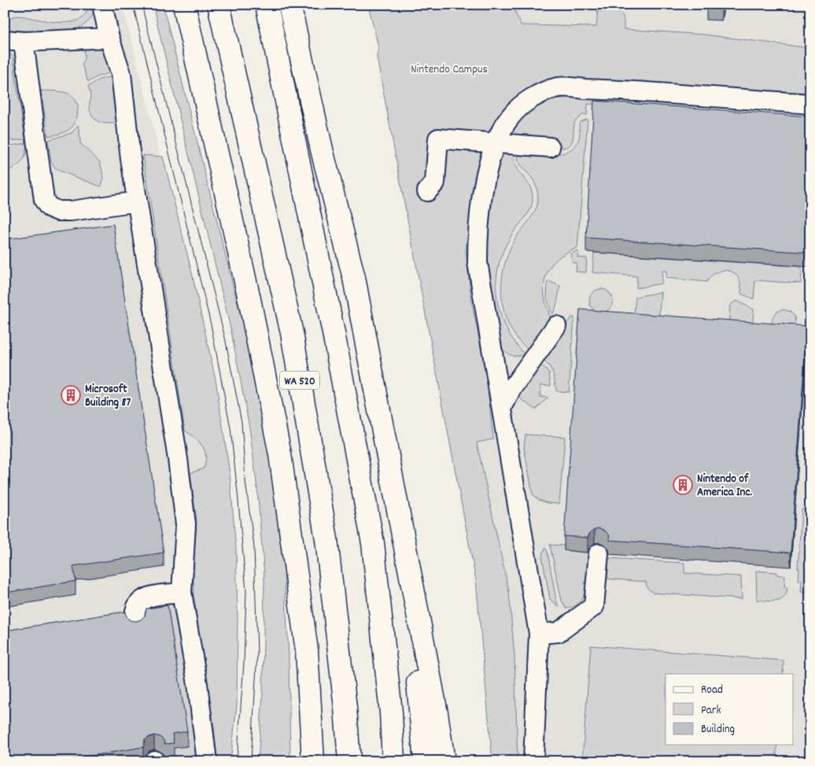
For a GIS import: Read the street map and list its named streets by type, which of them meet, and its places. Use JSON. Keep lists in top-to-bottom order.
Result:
{
  "streets": {
    "highway": ["WA 520"]
  },
  "parks": ["Nintendo Campus"],
  "places": {
    "building": ["Microsoft Building 87", "Nintendo of America Inc."]
  },
  "legend": ["Road", "Park", "Building"]
}
